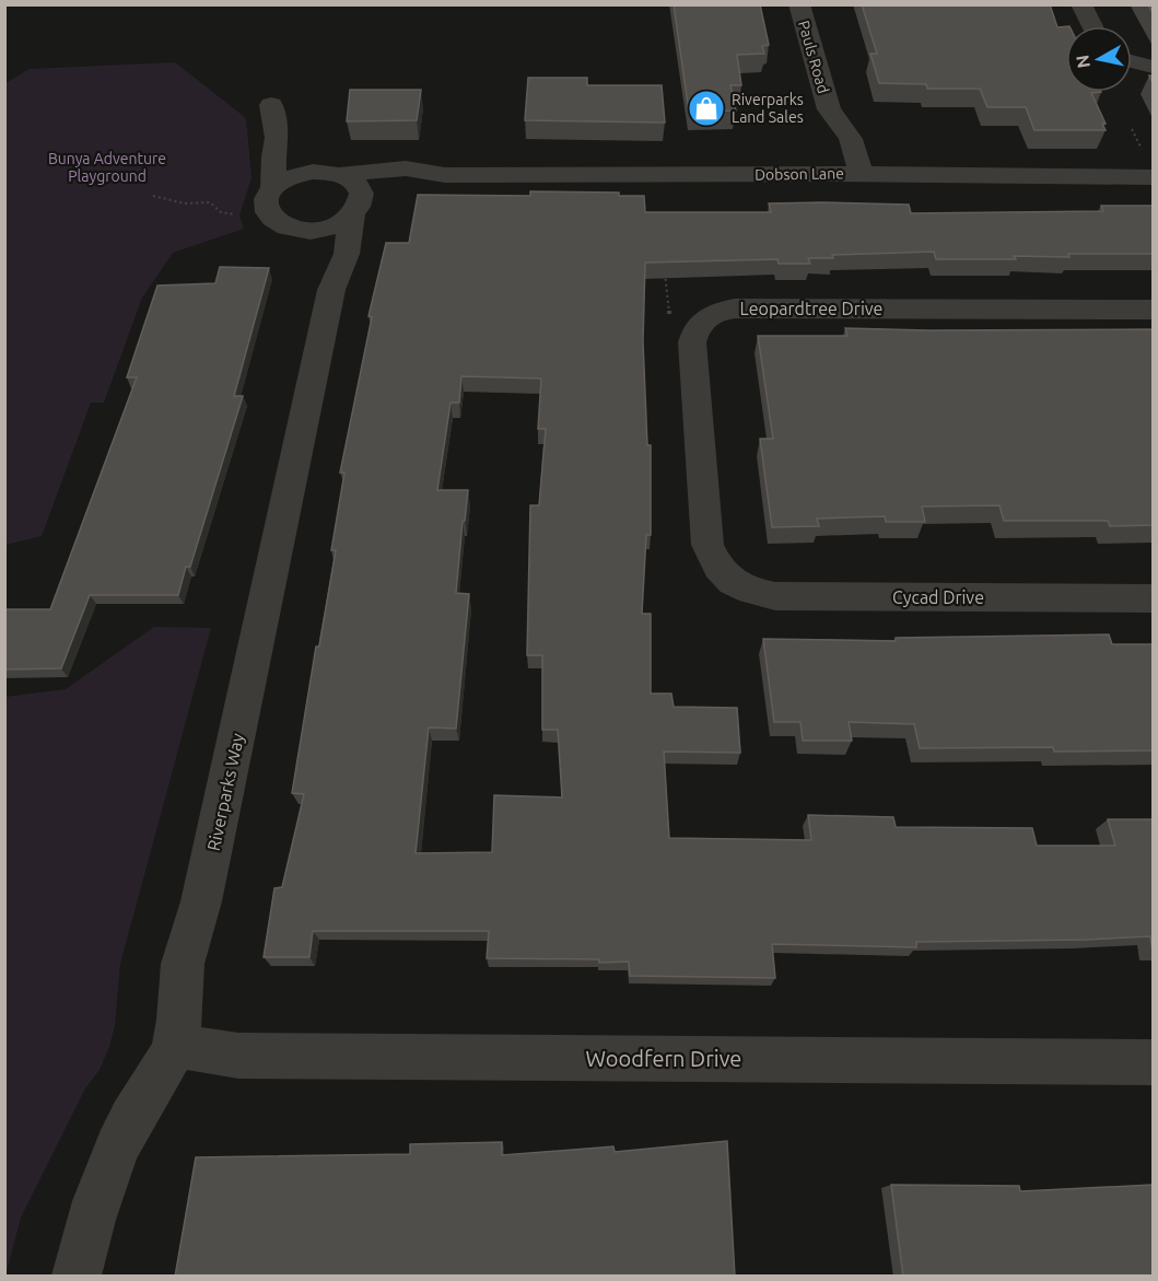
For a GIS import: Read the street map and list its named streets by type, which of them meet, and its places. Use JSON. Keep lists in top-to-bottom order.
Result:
{
  "streets": {
    "street": [
      "Pauls Road",
      "Dobson Lane",
      "Leopardtree Drive",
      "Cycad Drive",
      "Riverparks Way",
      "Woodfern Drive"
    ]
  },
  "crossings": [
    ["Pauls Road", "Dobson Lane"],
    ["Dobson Lane", "Riverparks Way"],
    ["Leopardtree Drive", "Cycad Drive"],
    ["Riverparks Way", "Woodfern Drive"]
  ],
  "parks": ["Bunya Adventure Playground"],
  "places": {
    "shop": ["Riverparks Land Sales"]
  },
  "north": "left"
}
